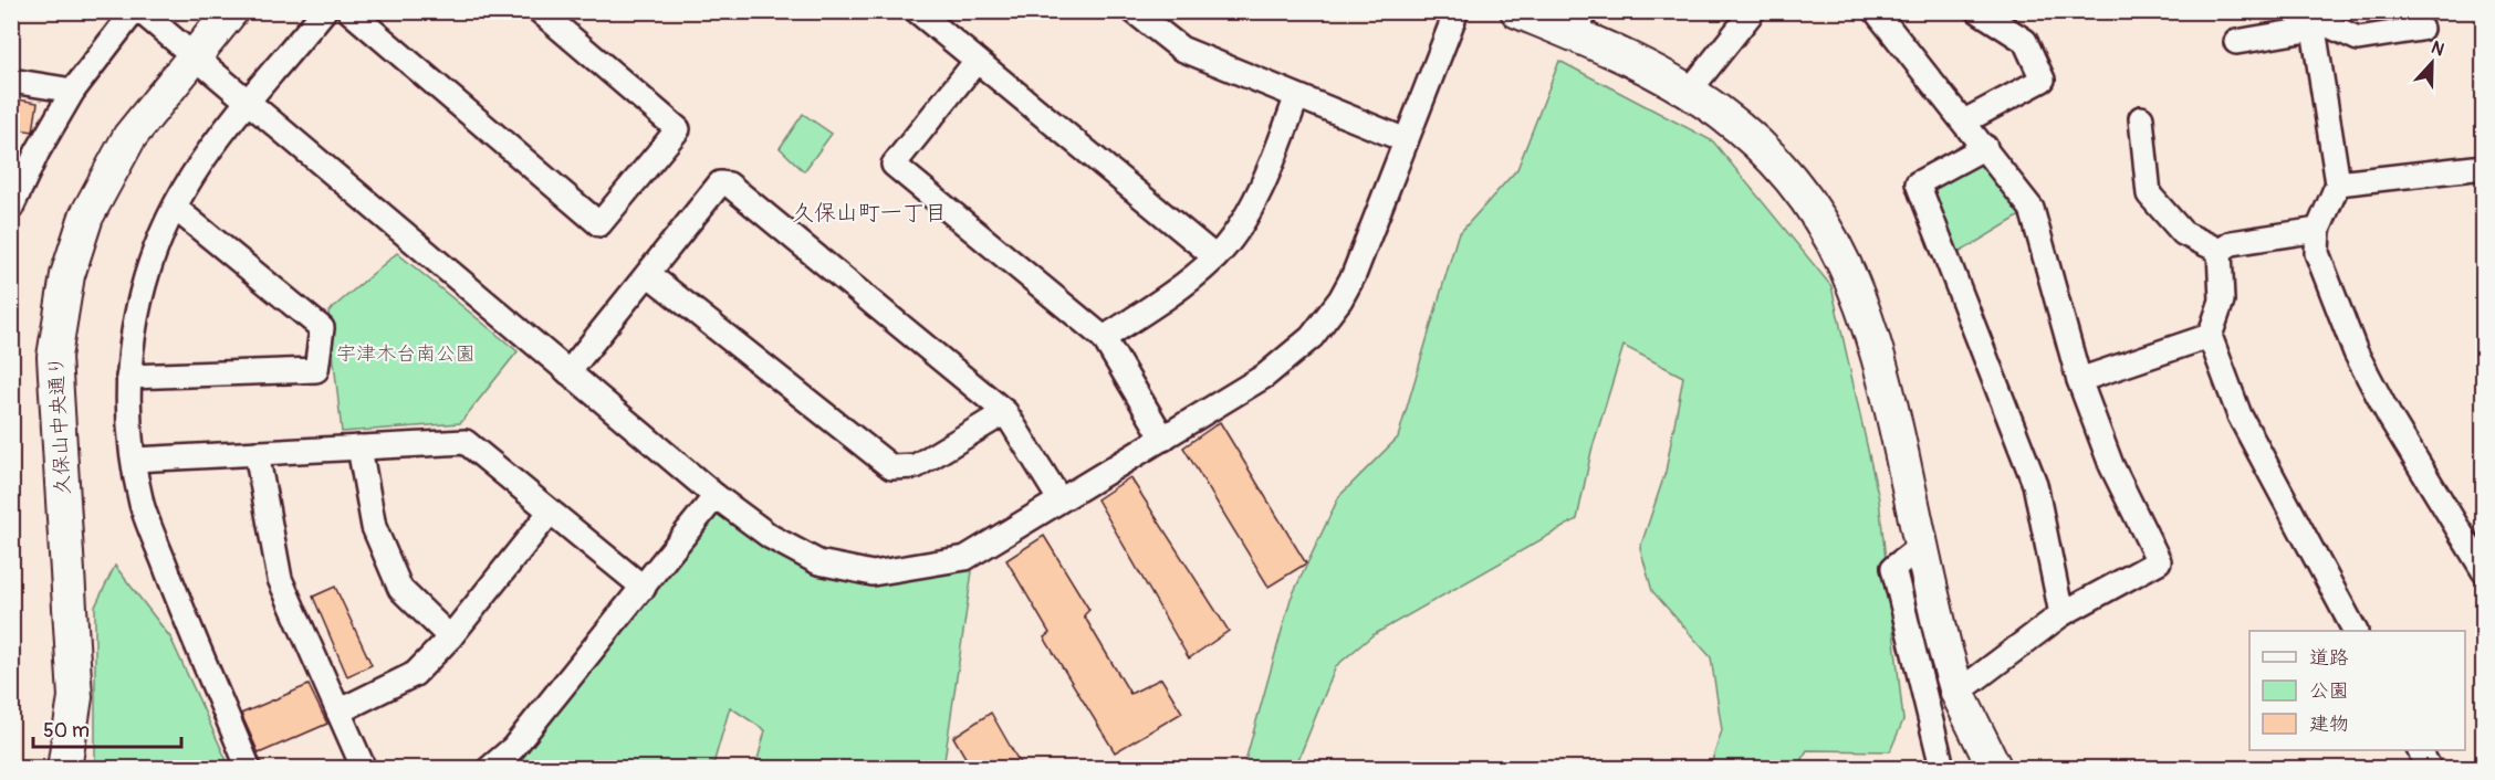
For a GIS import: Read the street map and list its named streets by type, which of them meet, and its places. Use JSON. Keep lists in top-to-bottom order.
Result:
{
  "streets": {
    "street": ["久保山中央通り"]
  },
  "districts": ["久保山町一丁目"],
  "parks": ["宇津木台南公園"],
  "legend": ["道路", "公園", "建物"],
  "scale_bar": "50 m",
  "north": "top"
}
